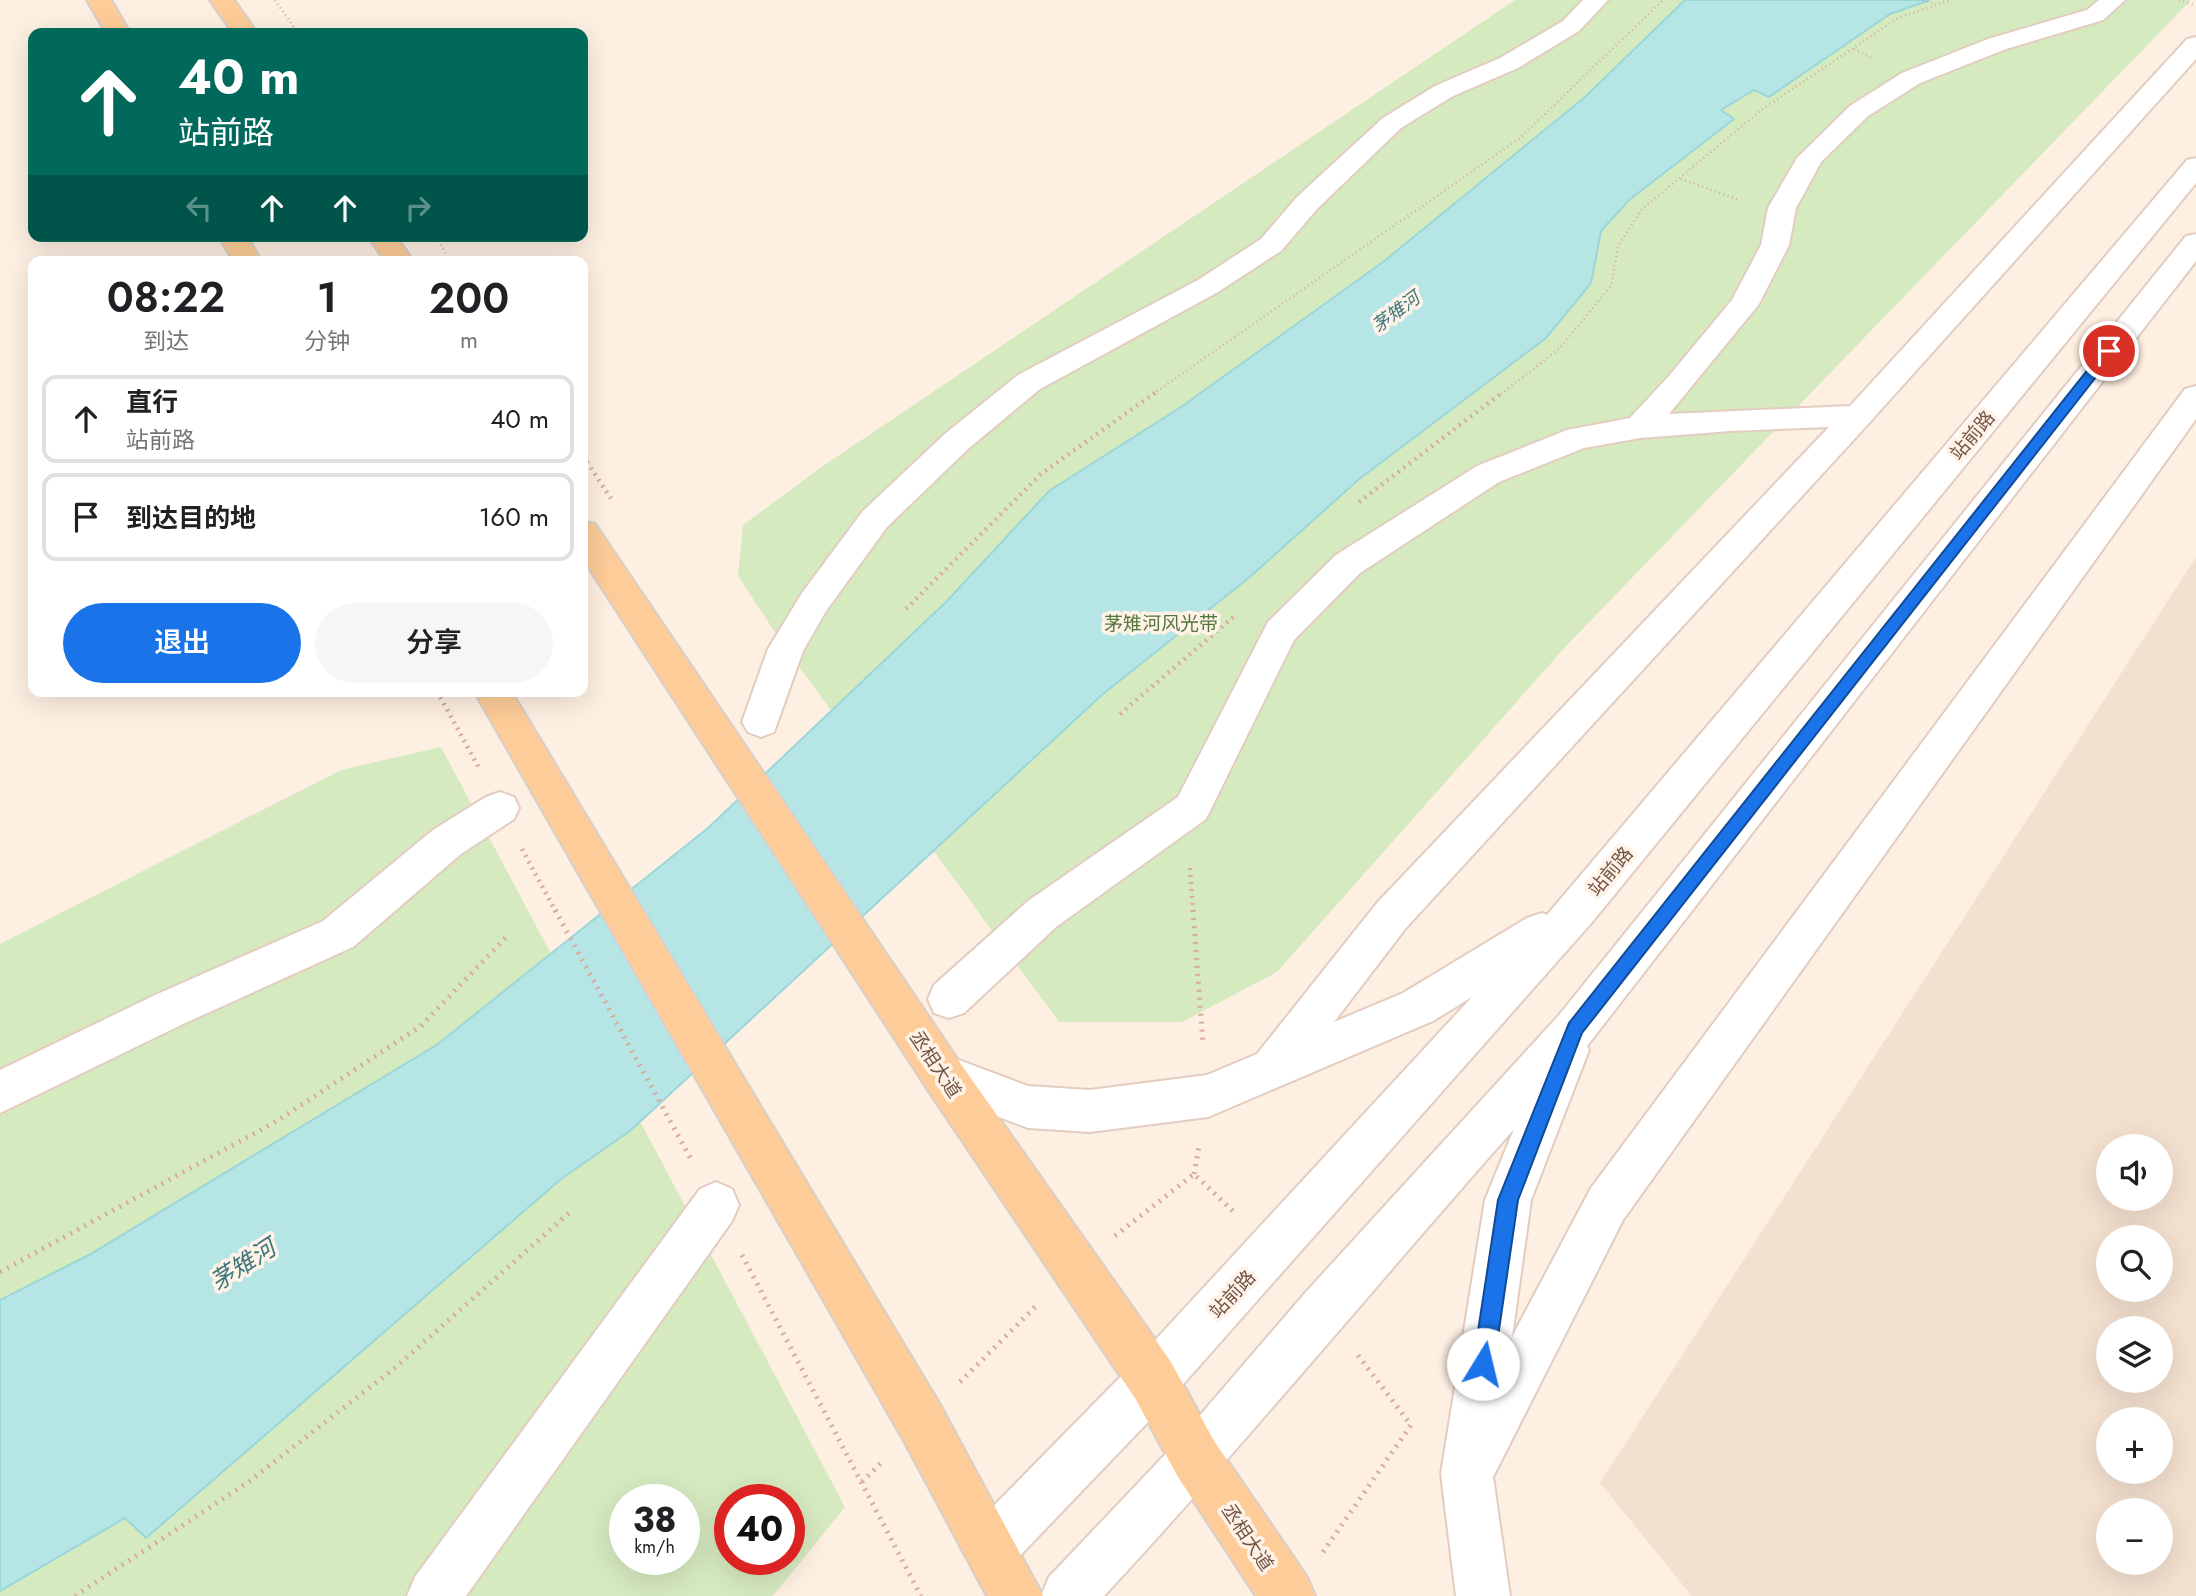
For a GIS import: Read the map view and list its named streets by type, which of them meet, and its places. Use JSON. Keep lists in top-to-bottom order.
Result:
{
  "streets": {
    "main road": ["丞相大道"],
    "street": ["站前路"]
  },
  "crossings": [
    ["站前路", "丞相大道"]
  ],
  "water": ["茅雉河"],
  "parks": ["茅雉河风光带"],
  "page": {
    "turn": ["40 m", "站前路"],
    "eta": [
      "08:22",
      "到达",
      "1",
      "分钟",
      "200",
      "m"
    ],
    "list": [
      {
        "name": "直行",
        "note": "站前路",
        "value": "40 m"
      },
      {
        "name": "到达目的地",
        "value": "160 m"
      }
    ],
    "buttons": ["退出", "分享"],
    "map_buttons": ["+", "−"],
    "speed": "38 km/h",
    "limit": "40"
  }
}
